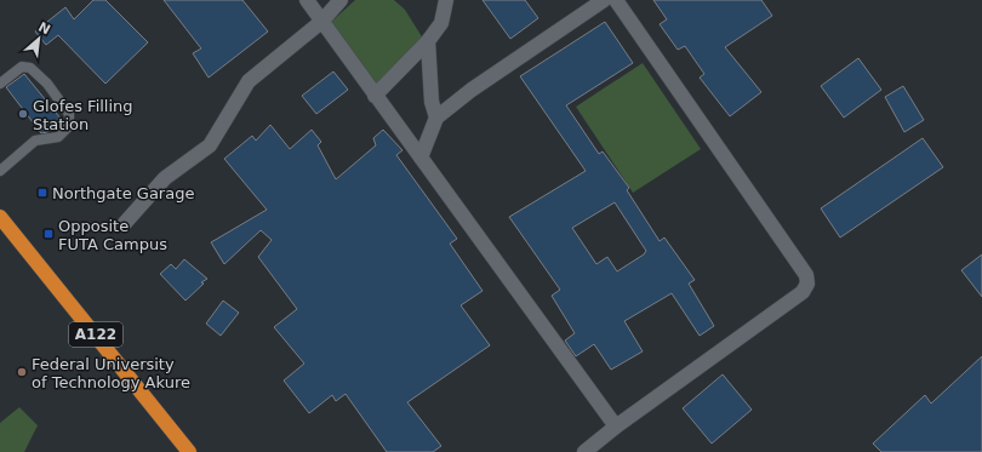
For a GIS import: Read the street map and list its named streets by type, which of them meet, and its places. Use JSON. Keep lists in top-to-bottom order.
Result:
{
  "streets": {
    "highway": ["A122"]
  },
  "places": {
    "other": ["Glofes Filling Station", "Federal University of Technology Akure"],
    "transit": ["Northgate Garage", "Opposite FUTA Campus"]
  },
  "north": "top right"
}
